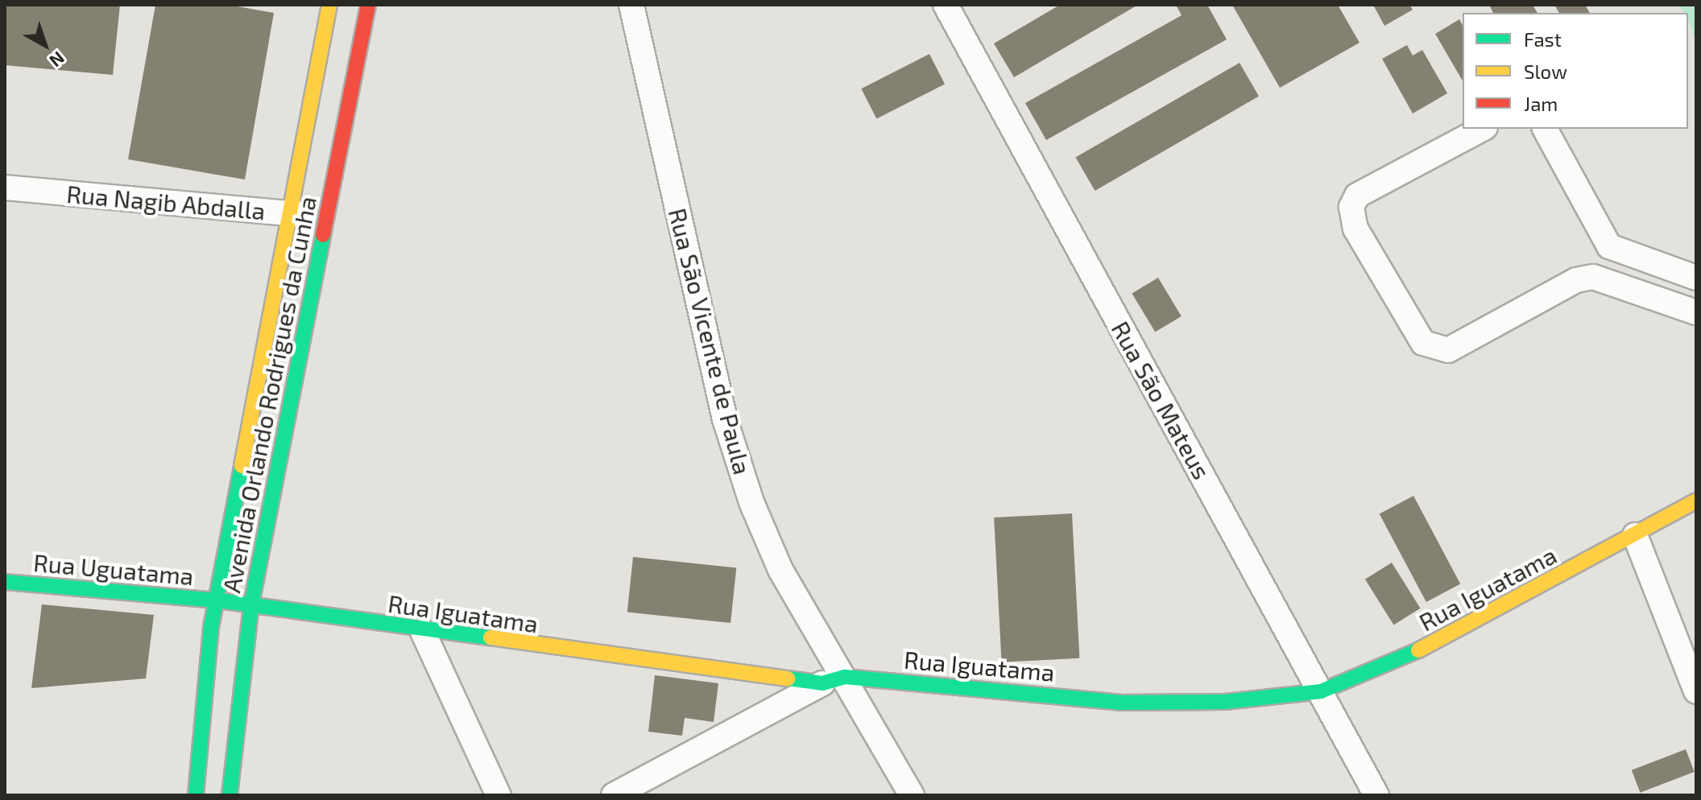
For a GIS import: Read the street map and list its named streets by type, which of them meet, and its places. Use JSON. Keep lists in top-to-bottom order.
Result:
{
  "streets": {
    "street": [
      "Rua Nagib Abdalla",
      "Rua São Vicente de Paula",
      "Avenida Orlando Rodrigues da Cunha",
      "Rua São Mateus",
      "Rua Uguatama",
      "Rua Iguatama"
    ]
  },
  "crossings": [
    ["Rua Nagib Abdalla", "Avenida Orlando Rodrigues da Cunha"],
    ["Rua São Vicente de Paula", "Rua Iguatama"],
    ["Avenida Orlando Rodrigues da Cunha", "Rua Uguatama"],
    ["Avenida Orlando Rodrigues da Cunha", "Rua Iguatama"],
    ["Rua São Mateus", "Rua Iguatama"],
    ["Rua Uguatama", "Rua Iguatama"]
  ],
  "legend": ["Fast", "Slow", "Jam"],
  "north": "bottom right"
}
